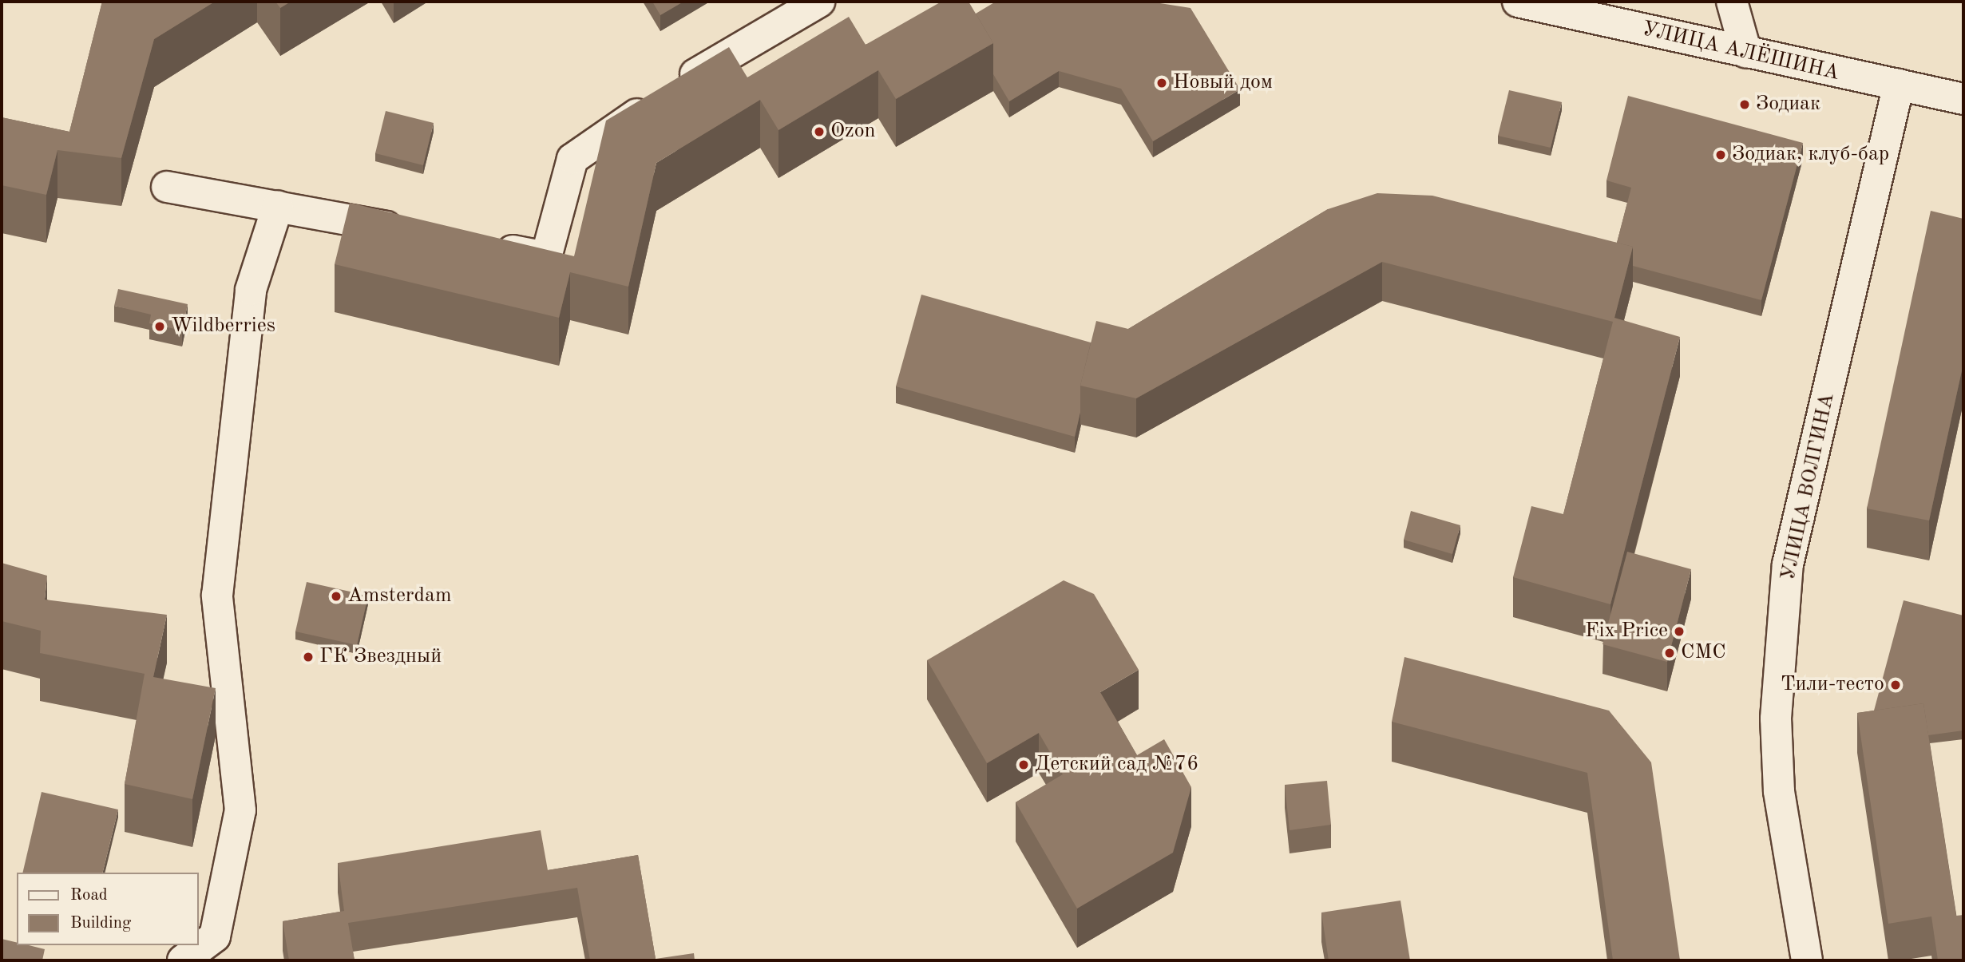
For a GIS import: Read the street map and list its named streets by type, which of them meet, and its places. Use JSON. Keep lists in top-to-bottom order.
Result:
{
  "streets": {
    "street": ["УЛИЦА АЛЁШИНА", "УЛИЦА ВОЛГИНА"]
  },
  "crossings": [
    ["УЛИЦА АЛЁШИНА", "УЛИЦА ВОЛГИНА"]
  ],
  "places": [
    "Новый дом",
    "Зодиак",
    "Ozon",
    "Зодиак, клуб-бар",
    "Wildberries",
    "Amsterdam",
    "Fix Price",
    "СМС",
    "ГК Звездный",
    "Тили-тесто",
    "Детский сад №76"
  ],
  "legend": ["Road", "Building"]
}
